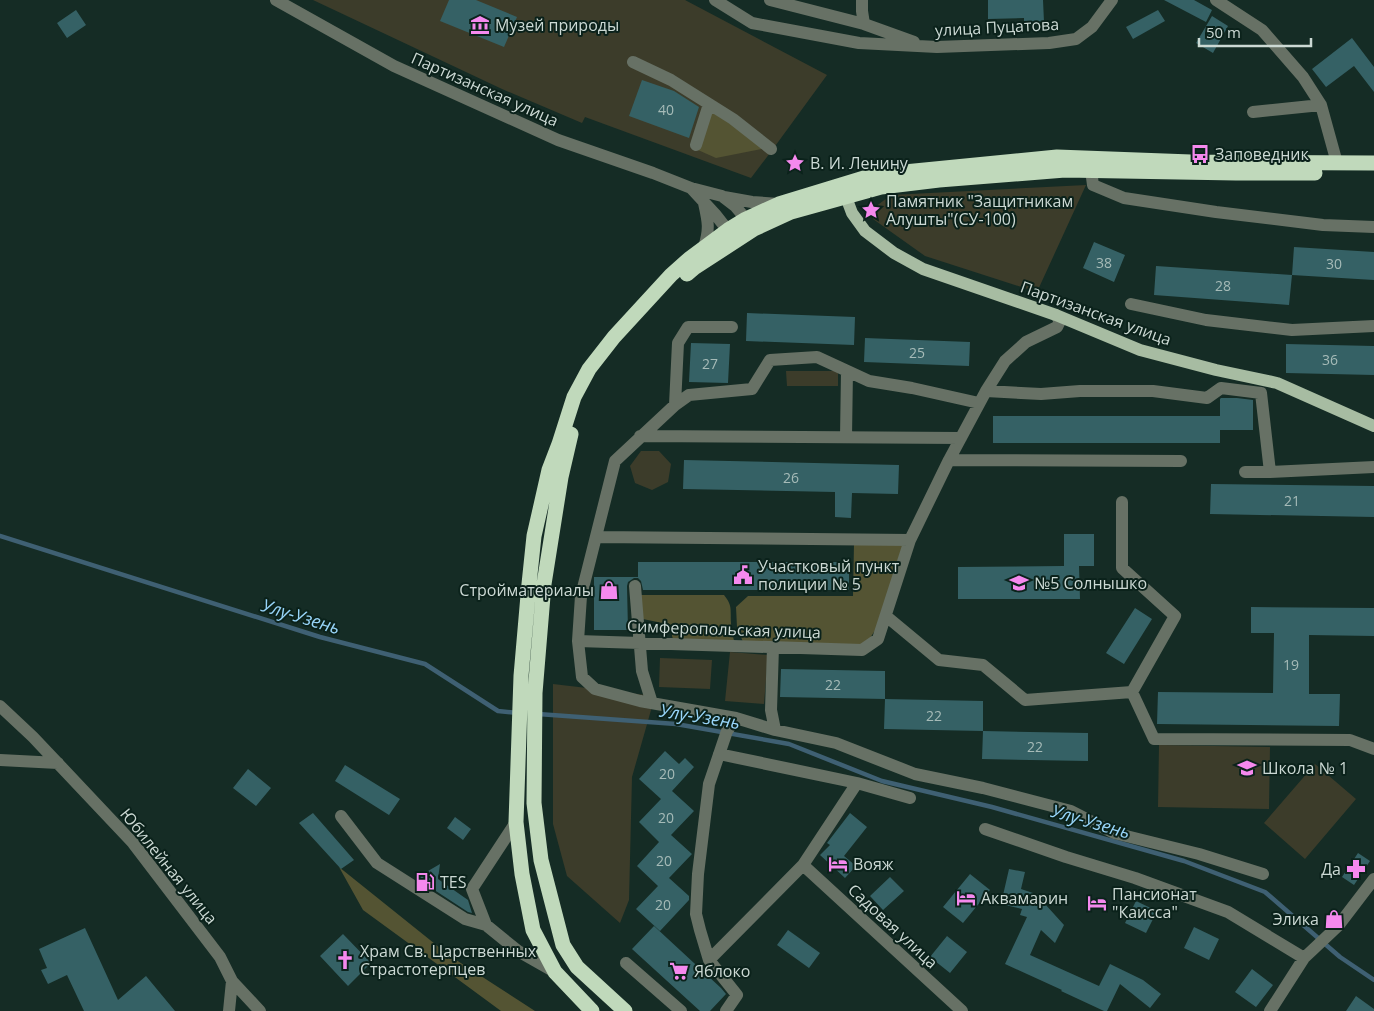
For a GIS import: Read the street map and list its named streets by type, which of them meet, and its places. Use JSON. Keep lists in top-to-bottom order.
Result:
{
  "streets": {
    "main road": ["Партизанская улица"],
    "street": [
      "улица Пуцатова",
      "Симферопольская улица",
      "Юбилейная улица",
      "Садовая улица"
    ]
  },
  "crossings": [
    ["Партизанская улица", "Симферопольская улица"]
  ],
  "water": ["Улу-Узень"],
  "places": {
    "museum": ["Музей природы"],
    "bus stop": ["Заповедник"],
    "place": ["В. И. Ленину", "Памятник \"Защитникам Алушты\"(СУ-100)"],
    "public building": ["Участковый пункт полиции № 5"],
    "school or university": ["№5 Солнышко", "Школа № 1"],
    "shop": ["Стройматериалы", "Элика"],
    "hotel": ["Вояж", "Аквамарин", "Пансионат \"Каисса\""],
    "pharmacy": ["Да"],
    "fuel station": ["TES"],
    "church": ["Храм Св. Царственных Страстотерпцев"],
    "supermarket": ["Яблоко"]
  },
  "house_numbers": [
    "40",
    "38",
    "30",
    "28",
    "25",
    "36",
    "27",
    "26",
    "21",
    "19",
    "22",
    "22",
    "22",
    "20",
    "20",
    "20",
    "20"
  ],
  "scale_bar": "50 m"
}
